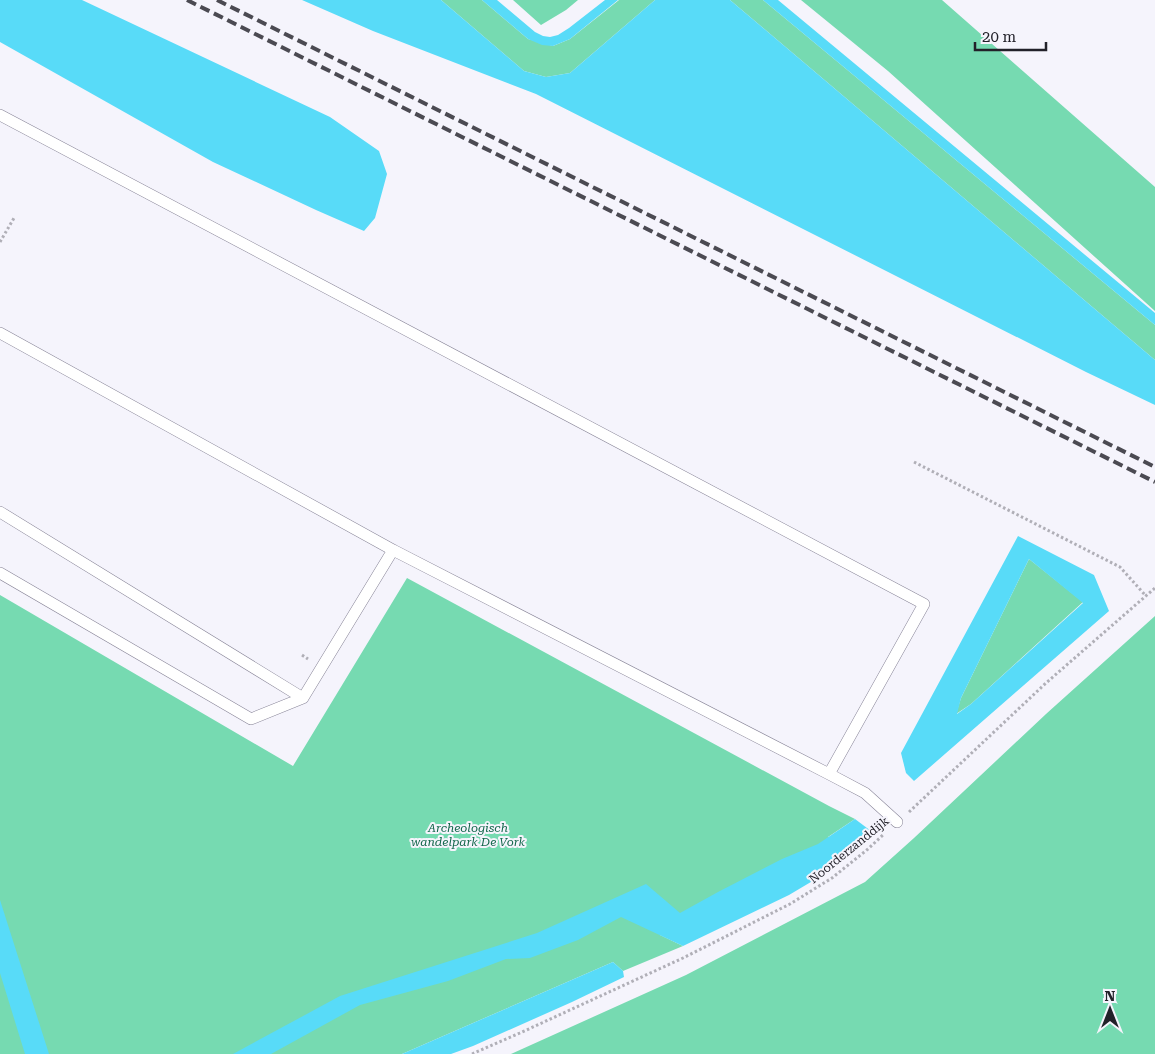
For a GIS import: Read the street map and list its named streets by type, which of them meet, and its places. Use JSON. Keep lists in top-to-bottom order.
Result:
{
  "streets": {
    "path": ["Noorderzanddijk"]
  },
  "parks": ["Archeologisch wandelpark De Vork"],
  "scale_bar": "20 m",
  "north": "top"
}
